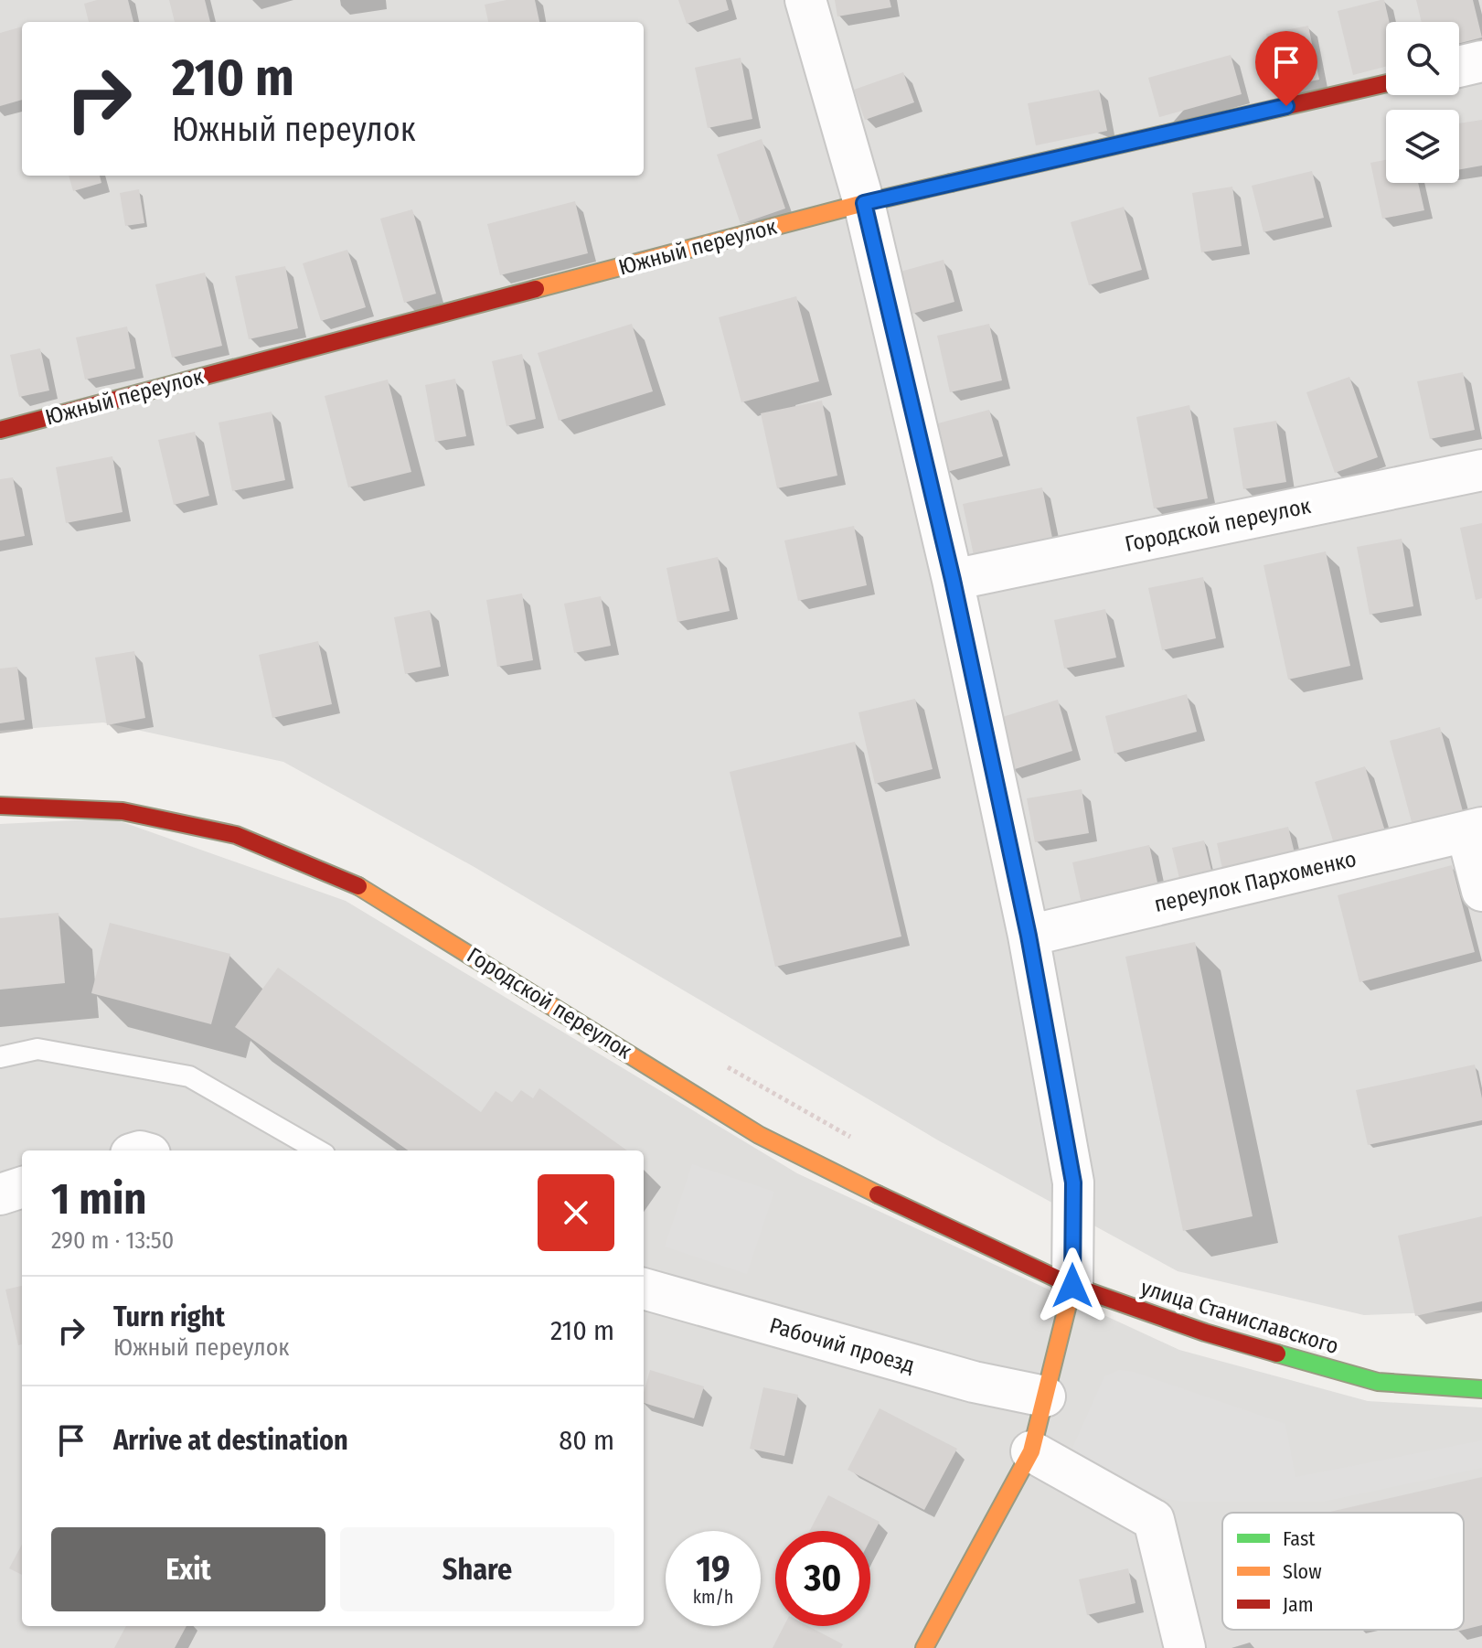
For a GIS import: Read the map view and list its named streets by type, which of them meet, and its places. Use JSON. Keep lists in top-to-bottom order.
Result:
{
  "streets": {
    "street": [
      "Южный переулок",
      "Городской переулок",
      "переулок Пархоменко",
      "улица Станиславского",
      "Рабочий проезд"
    ]
  },
  "crossings": [
    ["Городской переулок", "улица Станиславского"]
  ],
  "legend": ["Fast", "Slow", "Jam"],
  "page": {
    "turn": ["210 m", "Южный переулок"],
    "heading": ["1 min", "290 m · 13:50"],
    "list": [
      {
        "name": "Turn right",
        "note": "Южный переулок",
        "value": "210 m"
      },
      {
        "name": "Arrive at destination",
        "value": "80 m"
      }
    ],
    "buttons": ["Exit", "Share"],
    "speed": "19 km/h",
    "limit": "30"
  }
}
